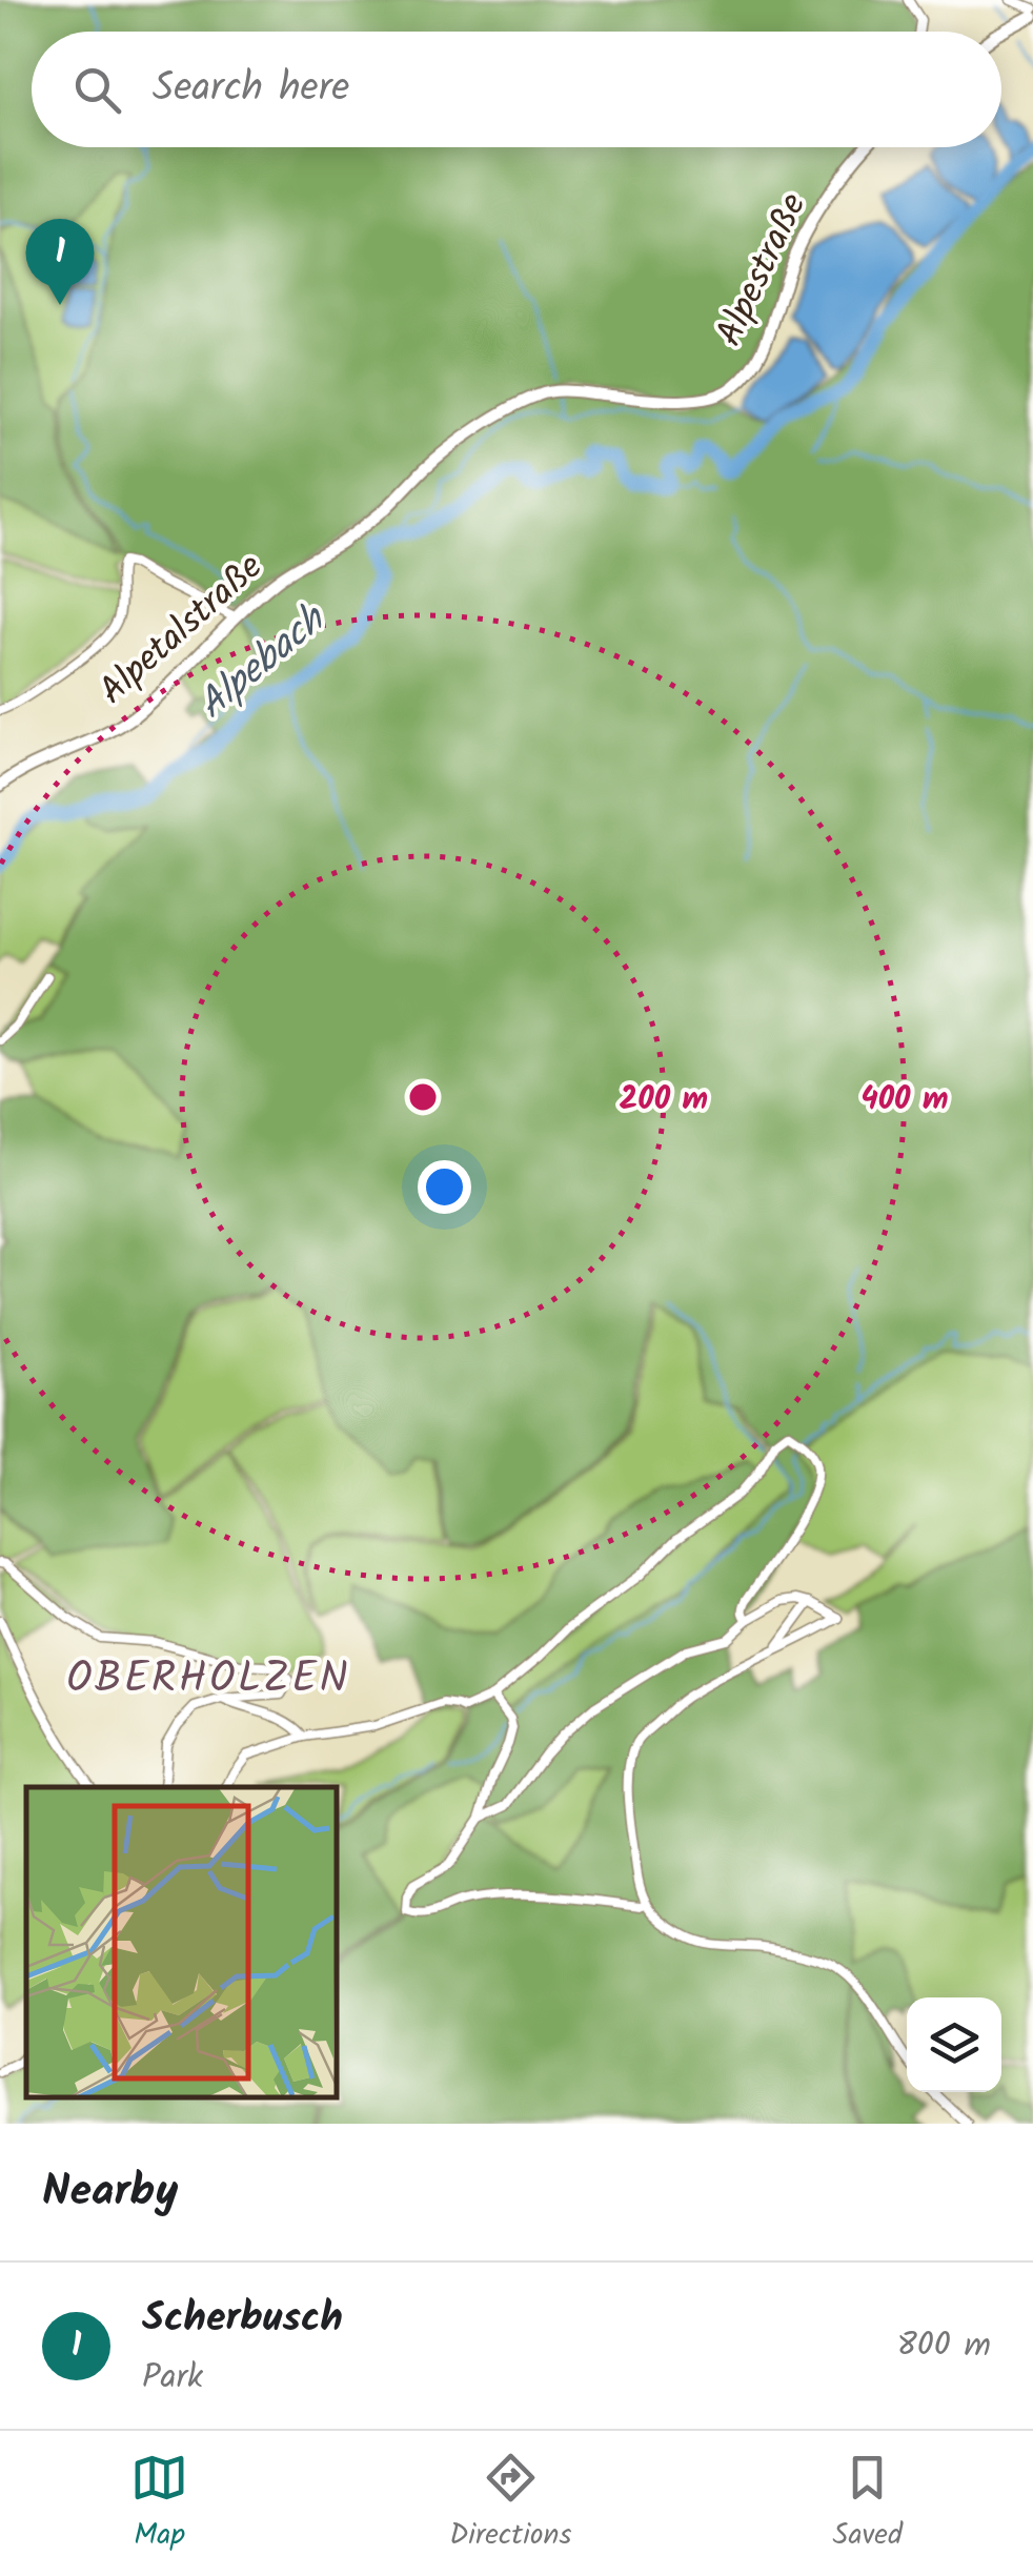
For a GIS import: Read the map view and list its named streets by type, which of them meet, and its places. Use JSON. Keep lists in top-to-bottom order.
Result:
{
  "streets": {
    "main road": ["Alpestraße", "Alpetalstraße"]
  },
  "crossings": [
    ["Alpestraße", "Alpetalstraße"]
  ],
  "districts": ["OBERHOLZEN"],
  "water": ["Alpebach"],
  "page": {
    "search": "Search here",
    "pins": "1",
    "heading": "Nearby",
    "list": [
      {
        "mark": "1",
        "name": "Scherbusch",
        "note": "Park",
        "value": "800 m"
      }
    ],
    "nav": ["Map", "Directions", "Saved"]
  },
  "rings": ["200 m", "400 m"]
}
